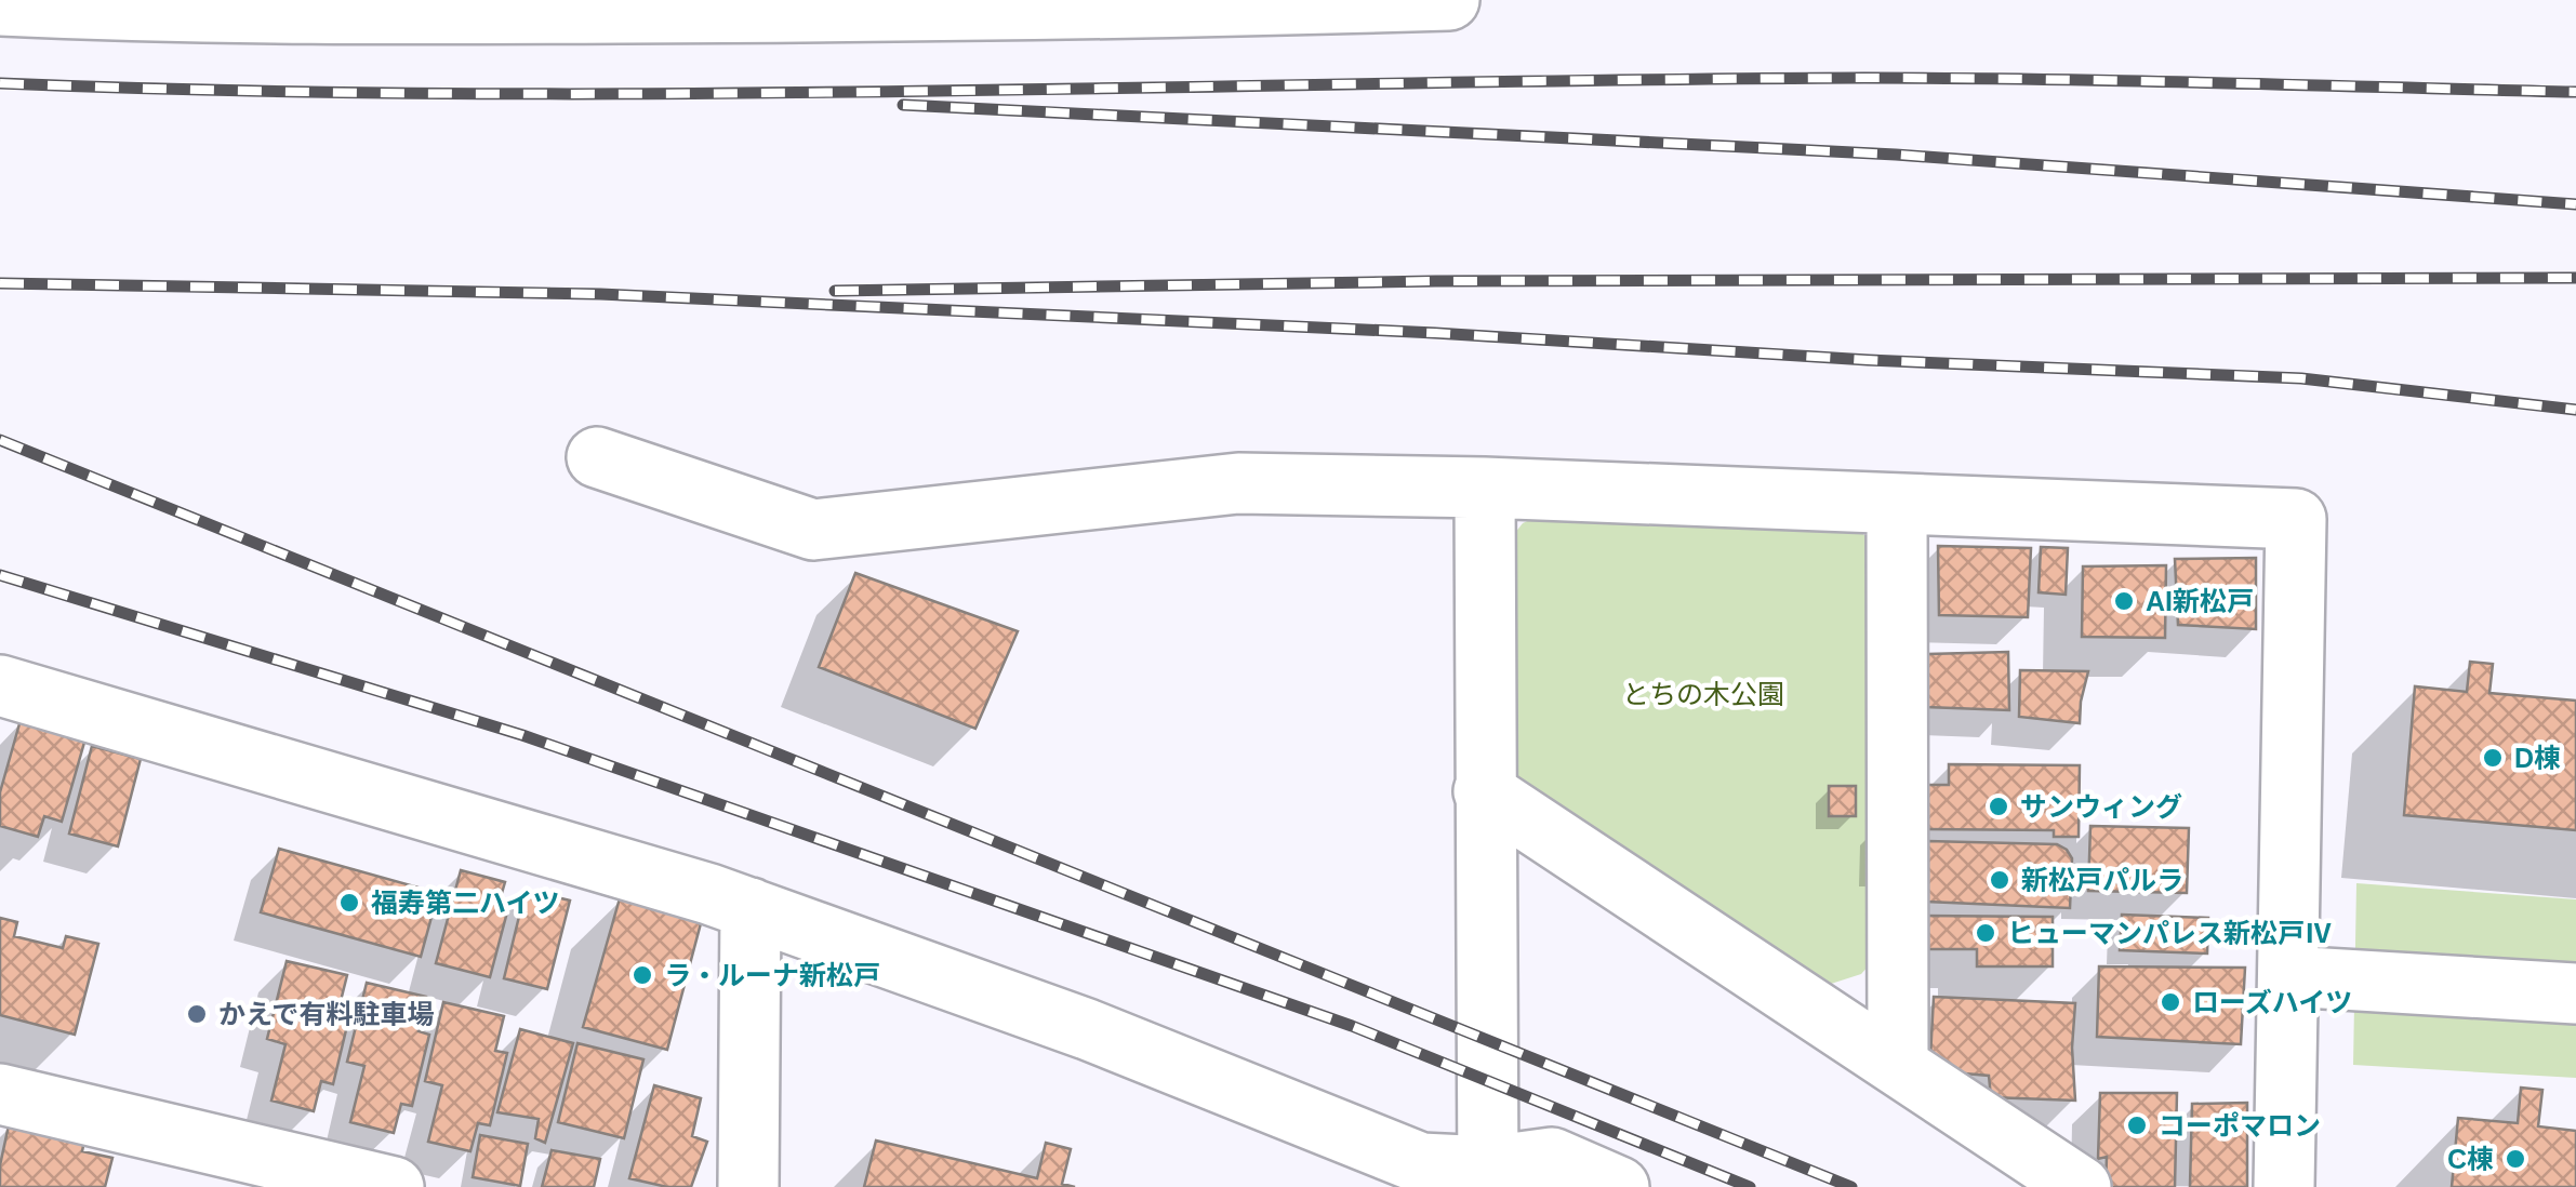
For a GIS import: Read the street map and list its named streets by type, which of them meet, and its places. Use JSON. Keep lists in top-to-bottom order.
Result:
{
  "parks": ["とちの木公園"],
  "places": [
    "AI新松戸",
    "D棟",
    "サンウィング",
    "新松戸パルラ",
    "福寿第二ハイツ",
    "ヒューマンパレス新松戸Ⅳ",
    "ラ・ルーナ新松戸",
    "ローズハイツ",
    "かえで有料駐車場",
    "コーポマロン",
    "C棟"
  ]
}
